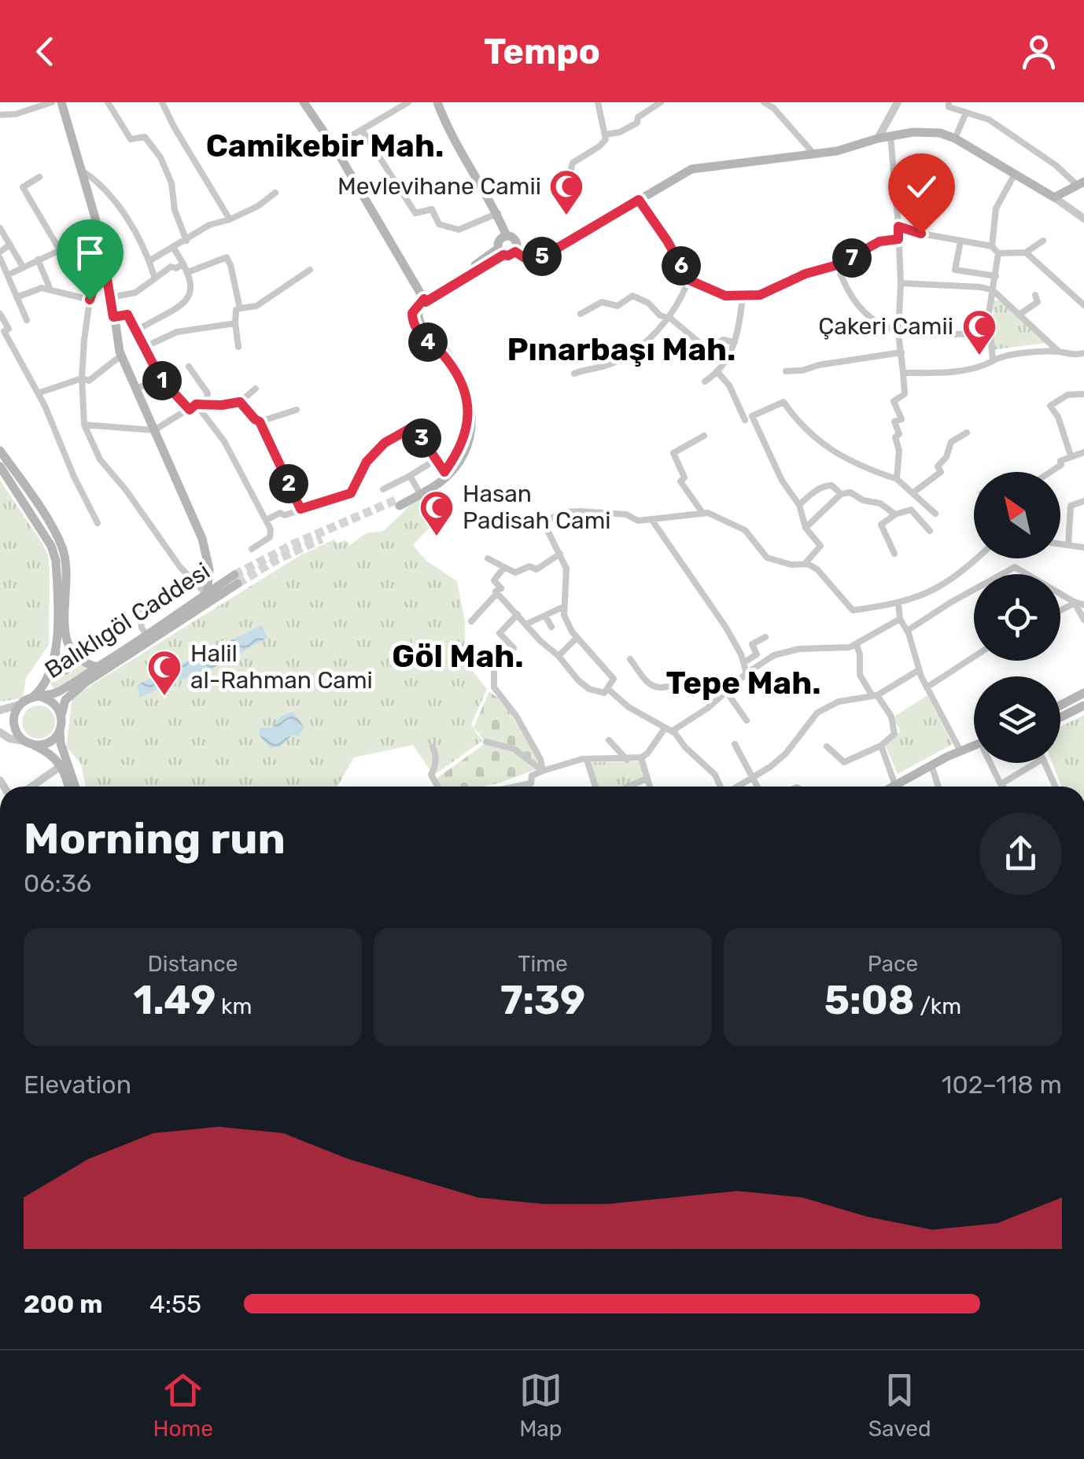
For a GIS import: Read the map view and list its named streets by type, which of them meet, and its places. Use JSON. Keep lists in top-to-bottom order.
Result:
{
  "streets": {
    "main road": ["Balıklıgöl Caddesi"]
  },
  "districts": [
    "Camikebir Mah.",
    "Pınarbaşı Mah.",
    "Göl Mah.",
    "Tepe Mah."
  ],
  "places": {
    "mosque": [
      "Mevlevihane Camii",
      "Çakeri Camii",
      "Hasan Padisah Cami",
      "Halil al-Rahman Cami"
    ]
  },
  "north": "top left",
  "page": {
    "header": "Tempo",
    "pins": [
      "5",
      "7",
      "6",
      "4",
      "1",
      "3",
      "2"
    ],
    "heading": ["Morning run", "06:36"],
    "stats": [
      ["Distance", "1.49 km"],
      ["Time", "7:39"],
      ["Pace", "5:08 /km"]
    ],
    "chart": ["Elevation", "102–118 m"],
    "list": [
      {
        "name": "200 m",
        "note": "4:55"
      }
    ],
    "tabs": ["Home", "Map", "Saved"]
  }
}
